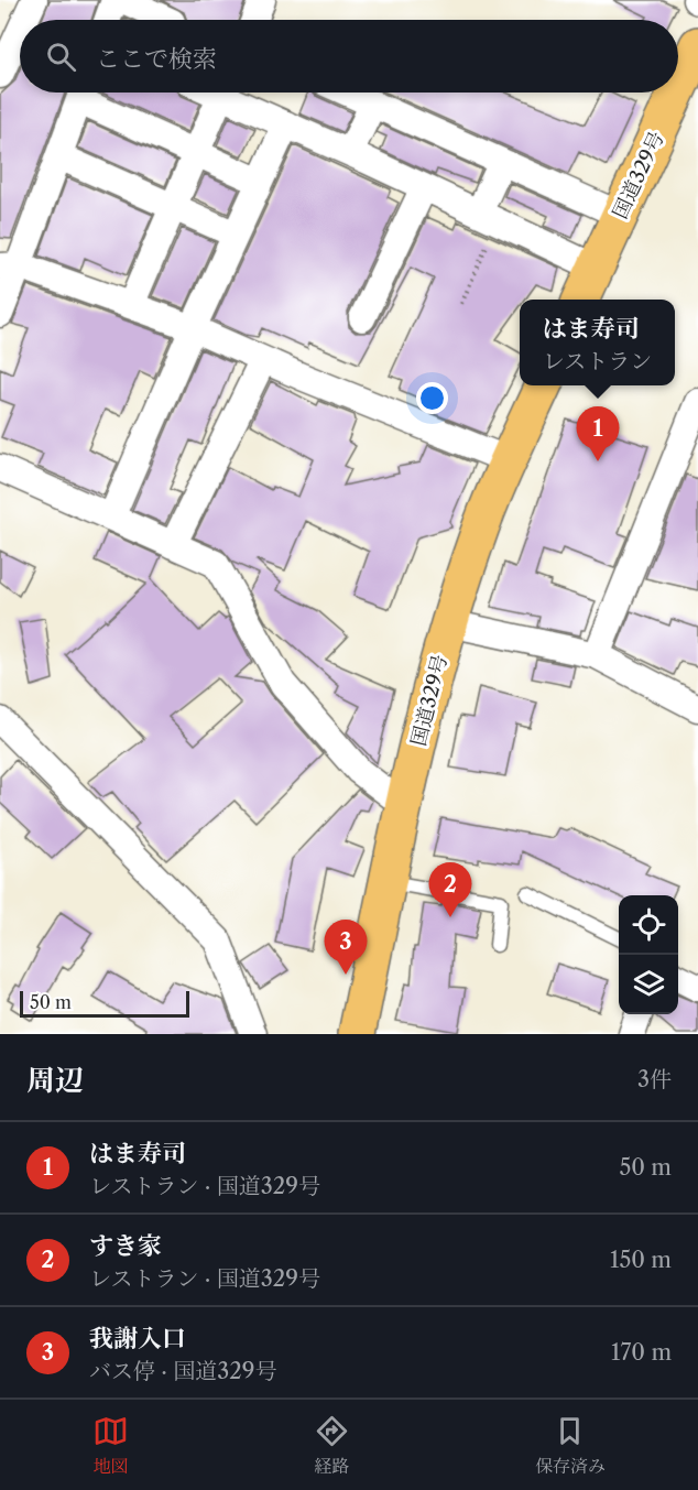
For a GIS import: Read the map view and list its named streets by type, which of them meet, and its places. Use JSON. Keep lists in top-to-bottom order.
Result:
{
  "streets": {
    "highway": ["国道329号"]
  },
  "scale_bar": "50 m",
  "page": {
    "search": "ここで検索",
    "popup": ["はま寿司", "レストラン"],
    "pins": ["1", "2", "3"],
    "scale": "50 m",
    "heading": ["周辺", "3件"],
    "list": [
      {
        "mark": "1",
        "name": "はま寿司",
        "note": "レストラン · 国道329号",
        "value": "50 m"
      },
      {
        "mark": "2",
        "name": "すき家",
        "note": "レストラン · 国道329号",
        "value": "150 m"
      },
      {
        "mark": "3",
        "name": "我謝入口",
        "note": "バス停 · 国道329号",
        "value": "170 m"
      }
    ],
    "nav": ["地図", "経路", "保存済み"]
  }
}
